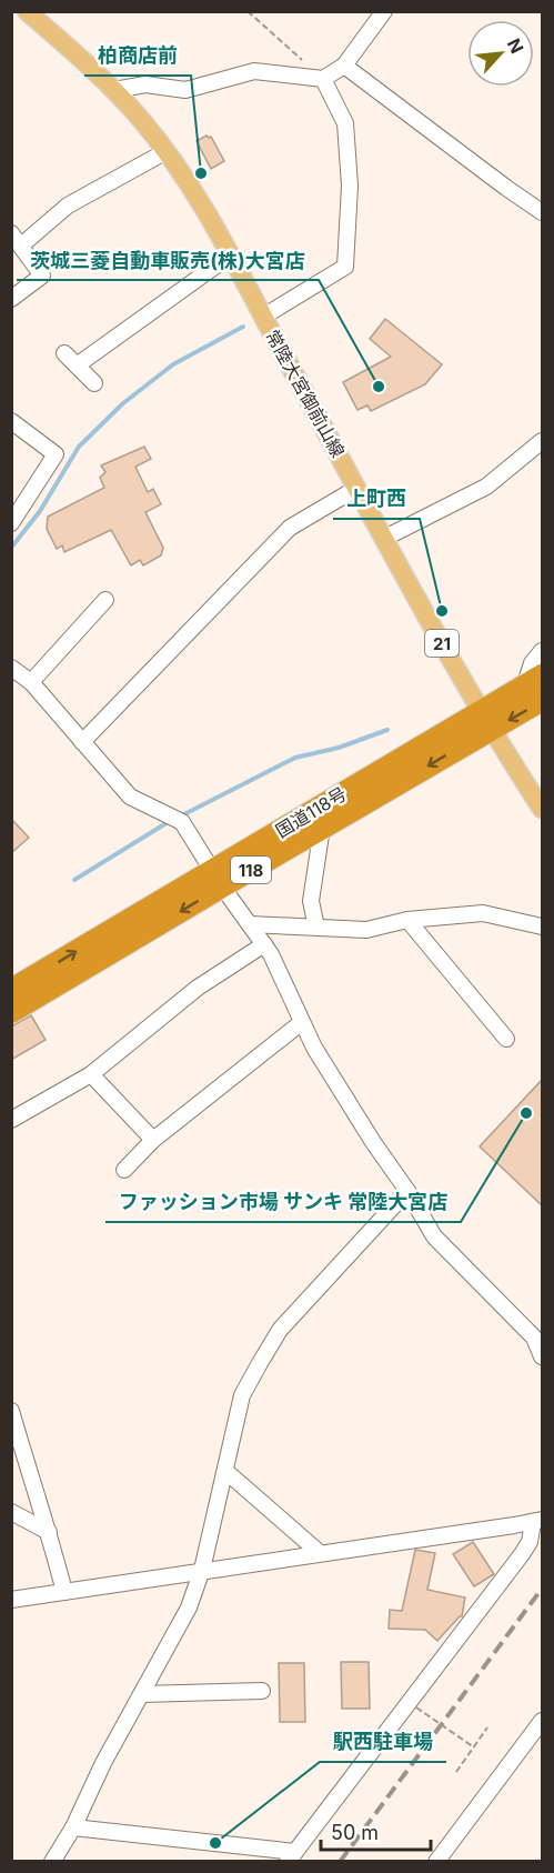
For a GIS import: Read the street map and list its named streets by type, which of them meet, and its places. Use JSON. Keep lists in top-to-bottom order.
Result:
{
  "streets": {
    "highway": ["国道118号", "118"],
    "main road": ["常陸大宮御前山線", "21"]
  },
  "crossings": [
    ["常陸大宮御前山線", "国道118号"]
  ],
  "places": [
    "柏商店前",
    "茨城三菱自動車販売(株)大宮店",
    "上町西",
    "ファッション市場 サンキ 常陸大宮店",
    "駅西駐車場"
  ],
  "scale_bar": "50 m",
  "north": "top right"
}
